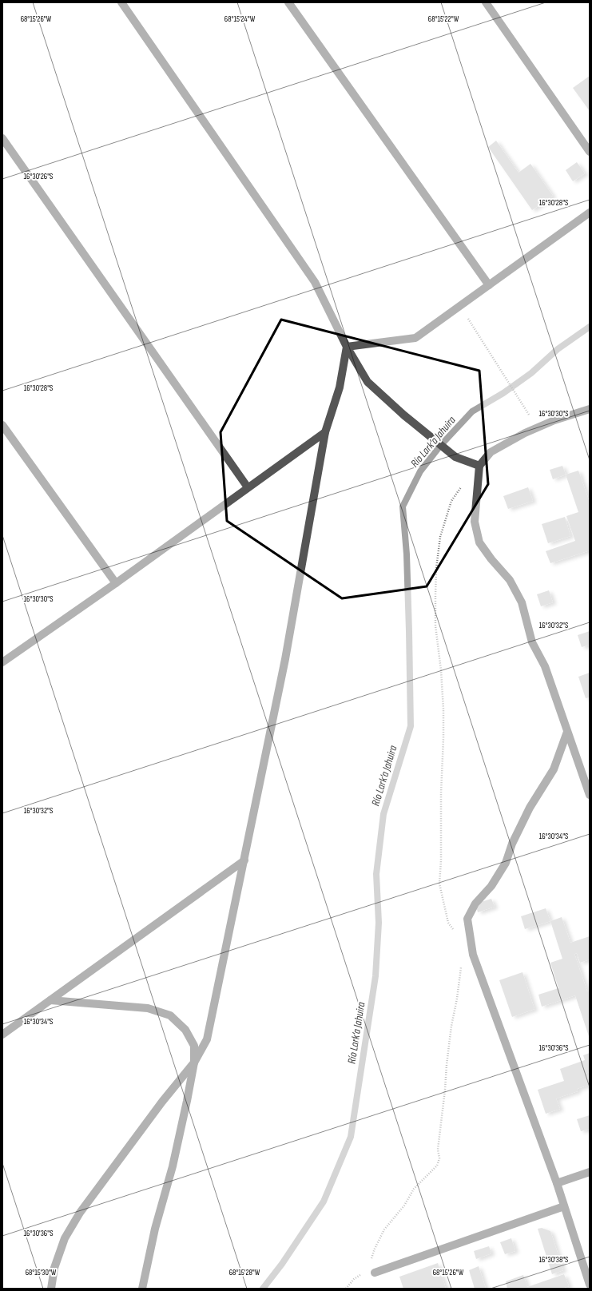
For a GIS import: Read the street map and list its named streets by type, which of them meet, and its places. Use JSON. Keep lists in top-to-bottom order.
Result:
{
  "water": ["Río Lark’a Jahuira"],
  "coordinates": [
    "68°15'26\"W",
    "68°15'24\"W",
    "68°15'22\"W",
    "16°30'26\"S",
    "16°30'28\"S",
    "16°30'30\"S",
    "16°30'32\"S",
    "16°30'34\"S",
    "16°30'36\"S",
    "16°30'38\"S",
    "68°15'30\"W",
    "68°15'28\"W"
  ]
}
